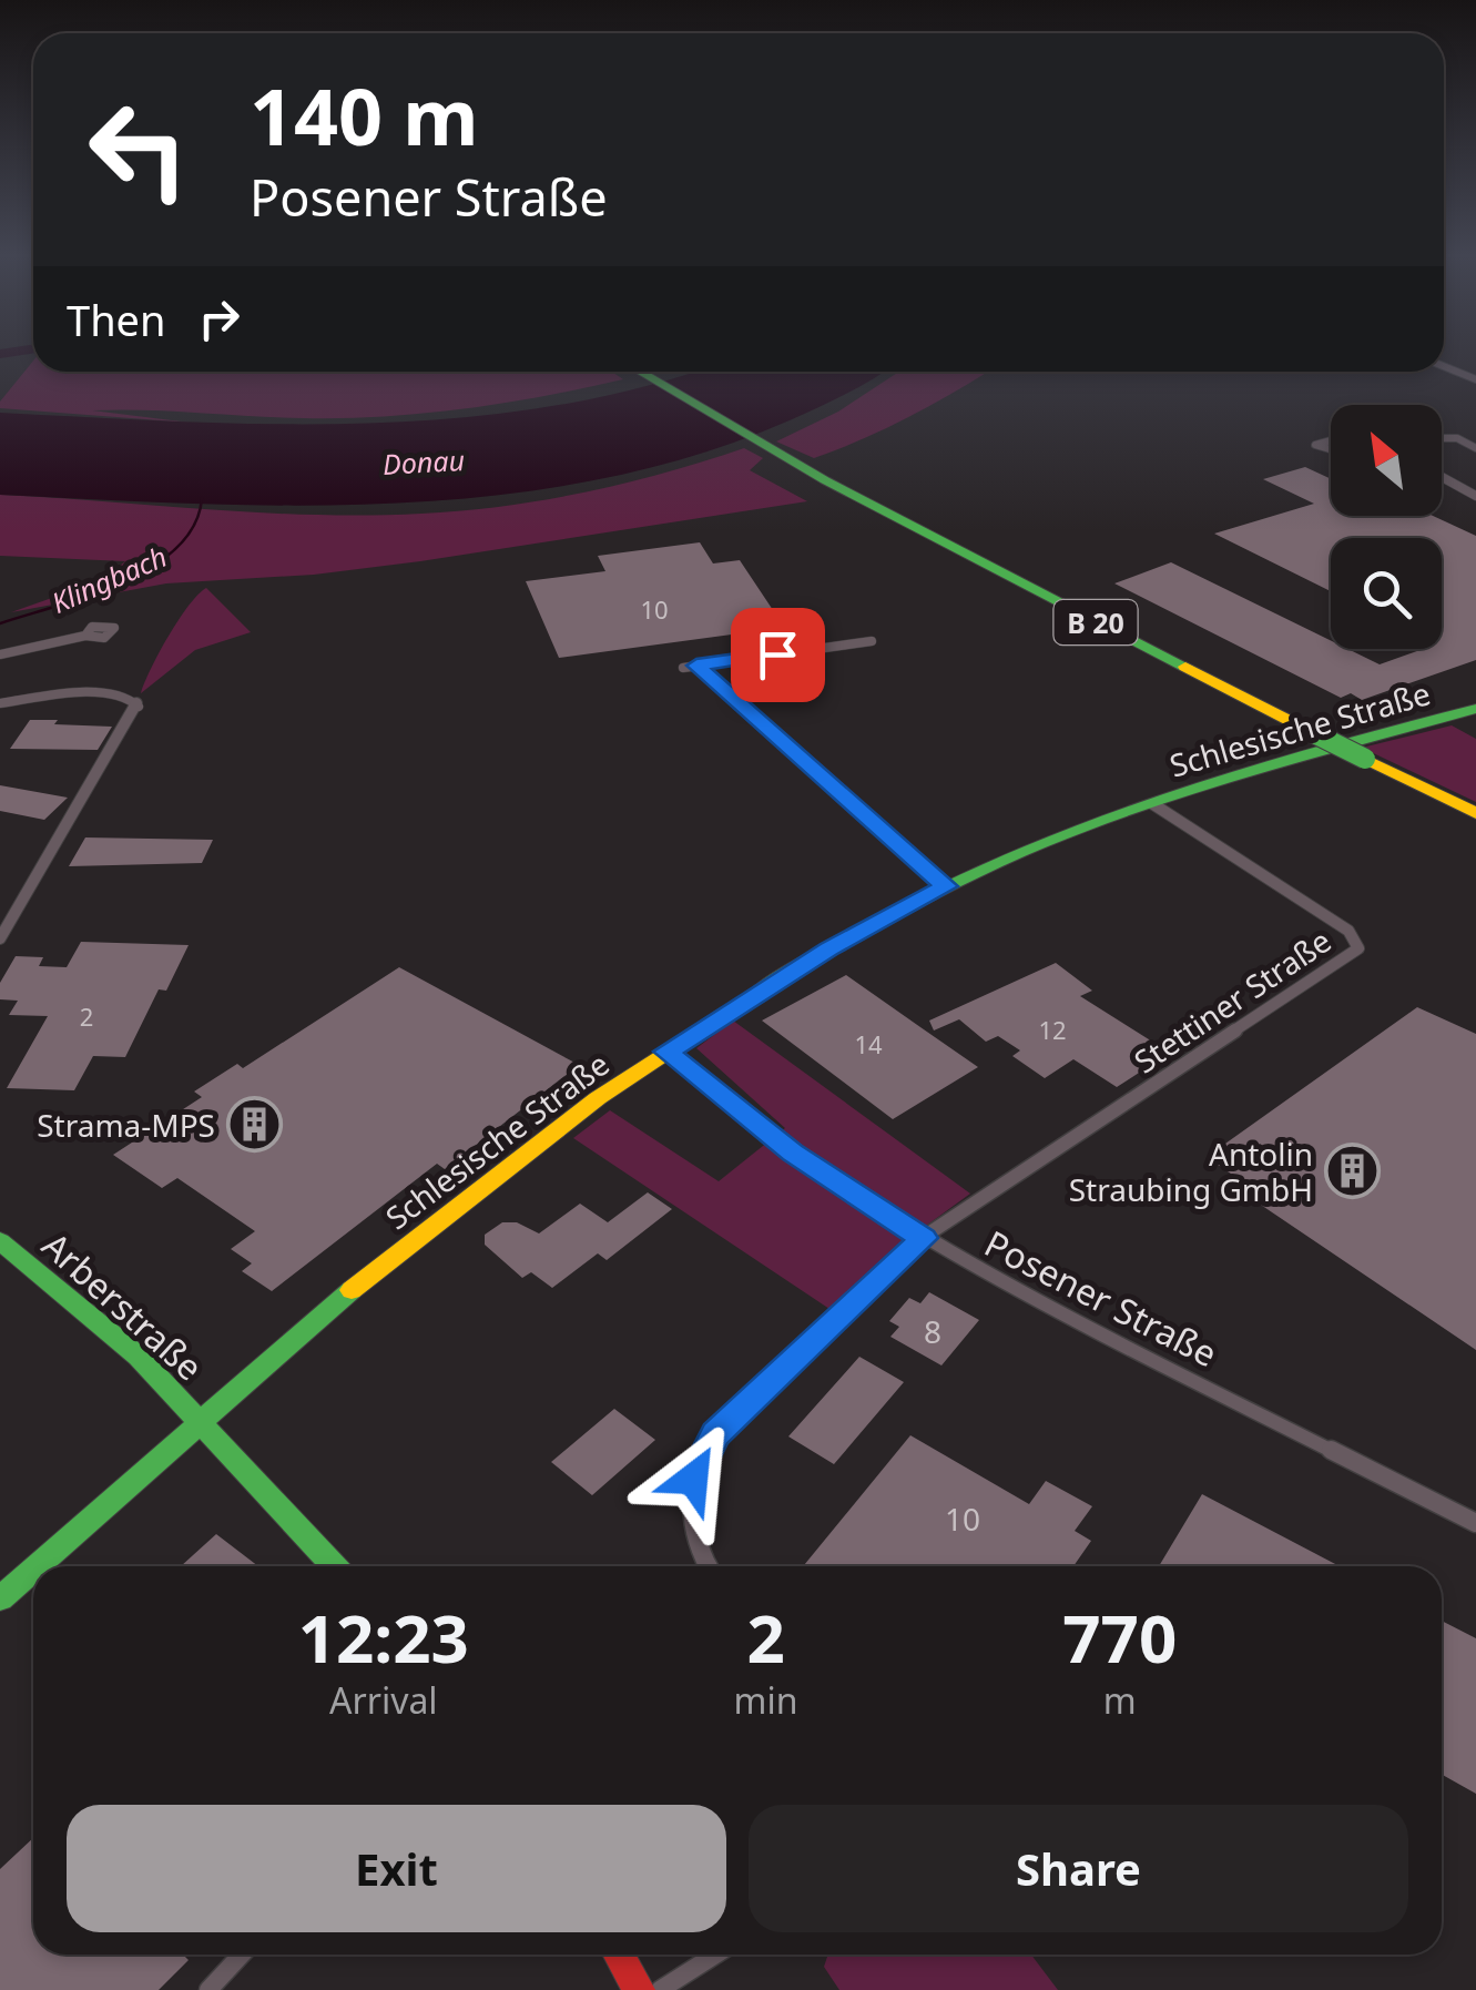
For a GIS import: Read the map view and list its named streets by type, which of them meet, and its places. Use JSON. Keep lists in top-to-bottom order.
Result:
{
  "streets": {
    "main road": ["B 20", "Schlesische Straße", "Arberstraße"],
    "street": ["Stettiner Straße", "Posener Straße"]
  },
  "crossings": [
    ["Schlesische Straße", "Stettiner Straße"],
    ["Schlesische Straße", "Posener Straße"],
    ["Schlesische Straße", "Arberstraße"],
    ["Stettiner Straße", "Posener Straße"]
  ],
  "water": ["Donau", "Klingbach"],
  "places": {
    "building": ["Strama-MPS", "Antolin Straubing GmbH"]
  },
  "house_numbers": [
    "10",
    "2",
    "12",
    "14",
    "8",
    "10"
  ],
  "north": "top left",
  "page": {
    "turn": ["140 m", "Posener Straße"],
    "then": "Then",
    "eta": [
      "12:23",
      "Arrival",
      "2",
      "min",
      "770",
      "m"
    ],
    "buttons": ["Exit", "Share"]
  }
}
